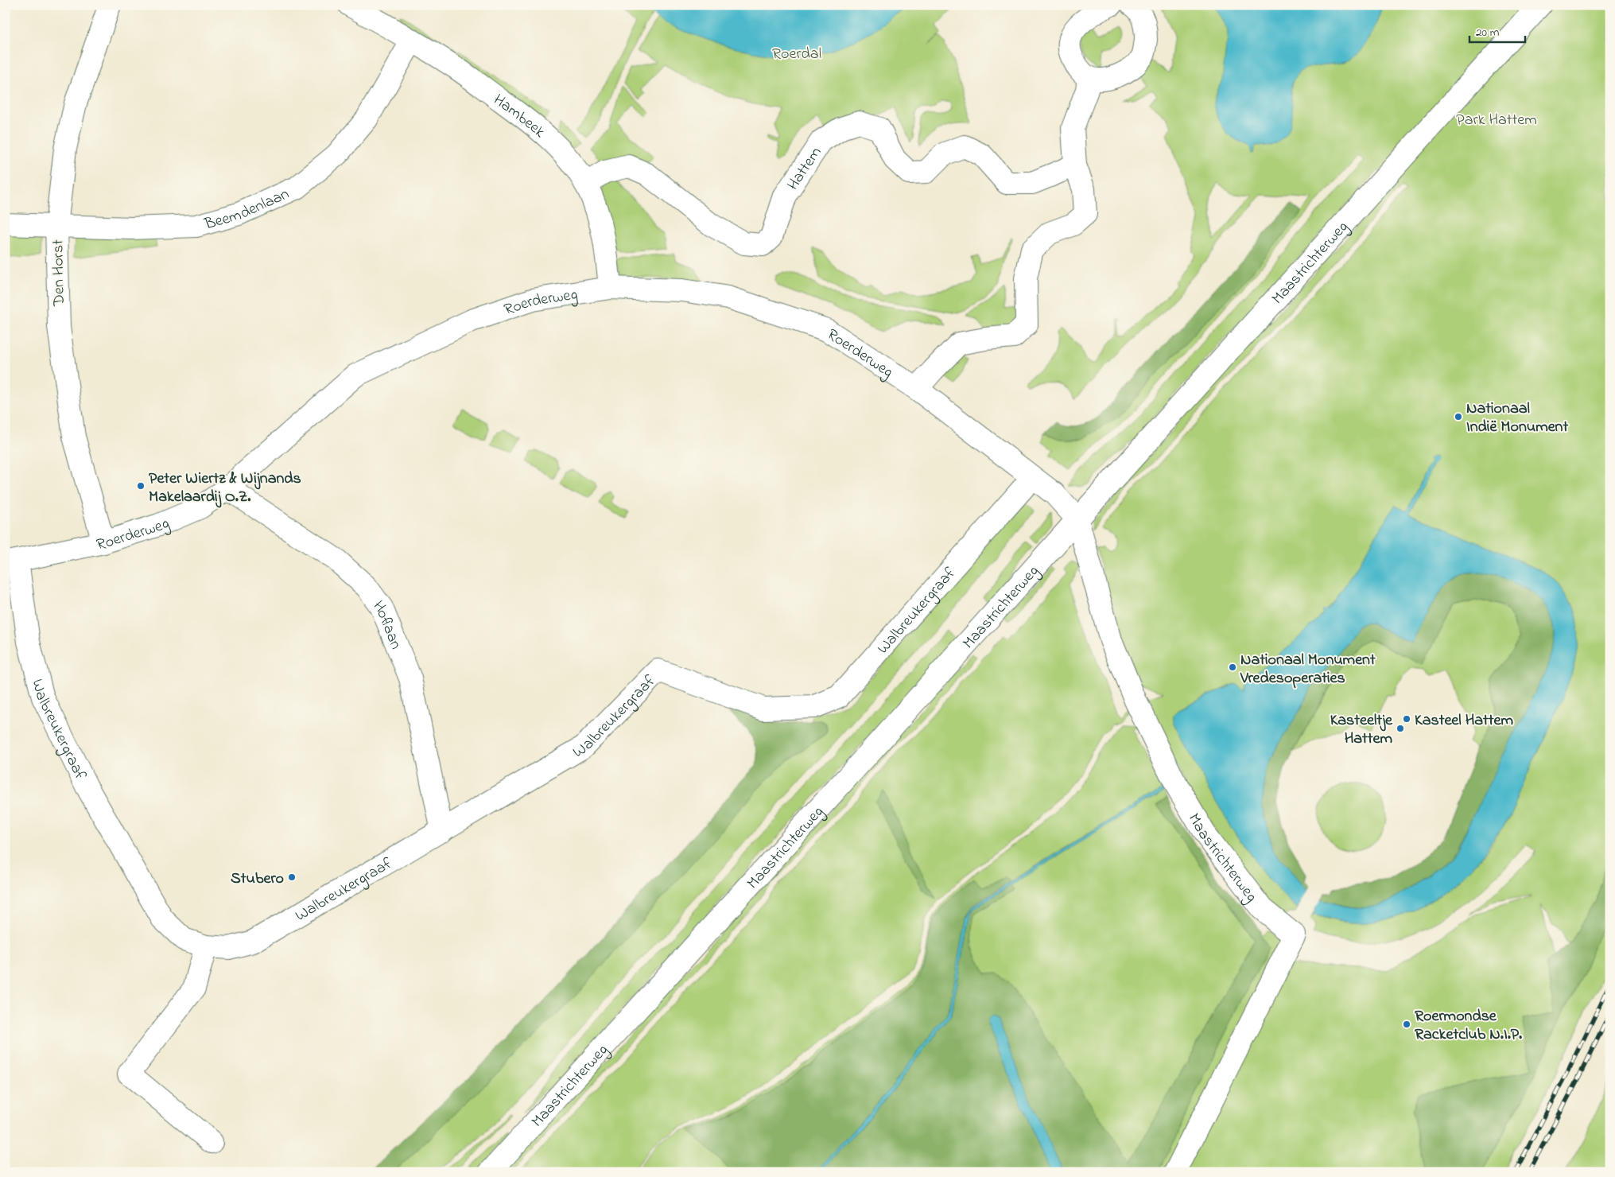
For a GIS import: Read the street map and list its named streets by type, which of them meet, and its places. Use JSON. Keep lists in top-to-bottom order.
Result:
{
  "streets": {
    "street": [
      "Hambeek",
      "Hattem",
      "Beemdenlaan",
      "Maastrichterweg",
      "Den Horst",
      "Roerderweg",
      "Walbreukergraaf",
      "Hoflaan"
    ]
  },
  "crossings": [
    ["Hambeek", "Hattem"],
    ["Hambeek", "Beemdenlaan"],
    ["Hambeek", "Roerderweg"],
    ["Beemdenlaan", "Den Horst"],
    ["Maastrichterweg", "Roerderweg"],
    ["Den Horst", "Roerderweg"],
    ["Roerderweg", "Walbreukergraaf"],
    ["Roerderweg", "Hoflaan"],
    ["Walbreukergraaf", "Hoflaan"]
  ],
  "parks": ["Roerdal", "Park Hattem"],
  "places": [
    "Nationaal Indië Monument",
    "Peter Wiertz & Wijnands Makelaardij O.Z.",
    "Nationaal Monument Vredesoperaties",
    "Kasteel Hattem",
    "Kasteeltje Hattem",
    "Stubero",
    "Roermondse Racketclub N.I.P."
  ],
  "scale_bar": "20 m"
}
